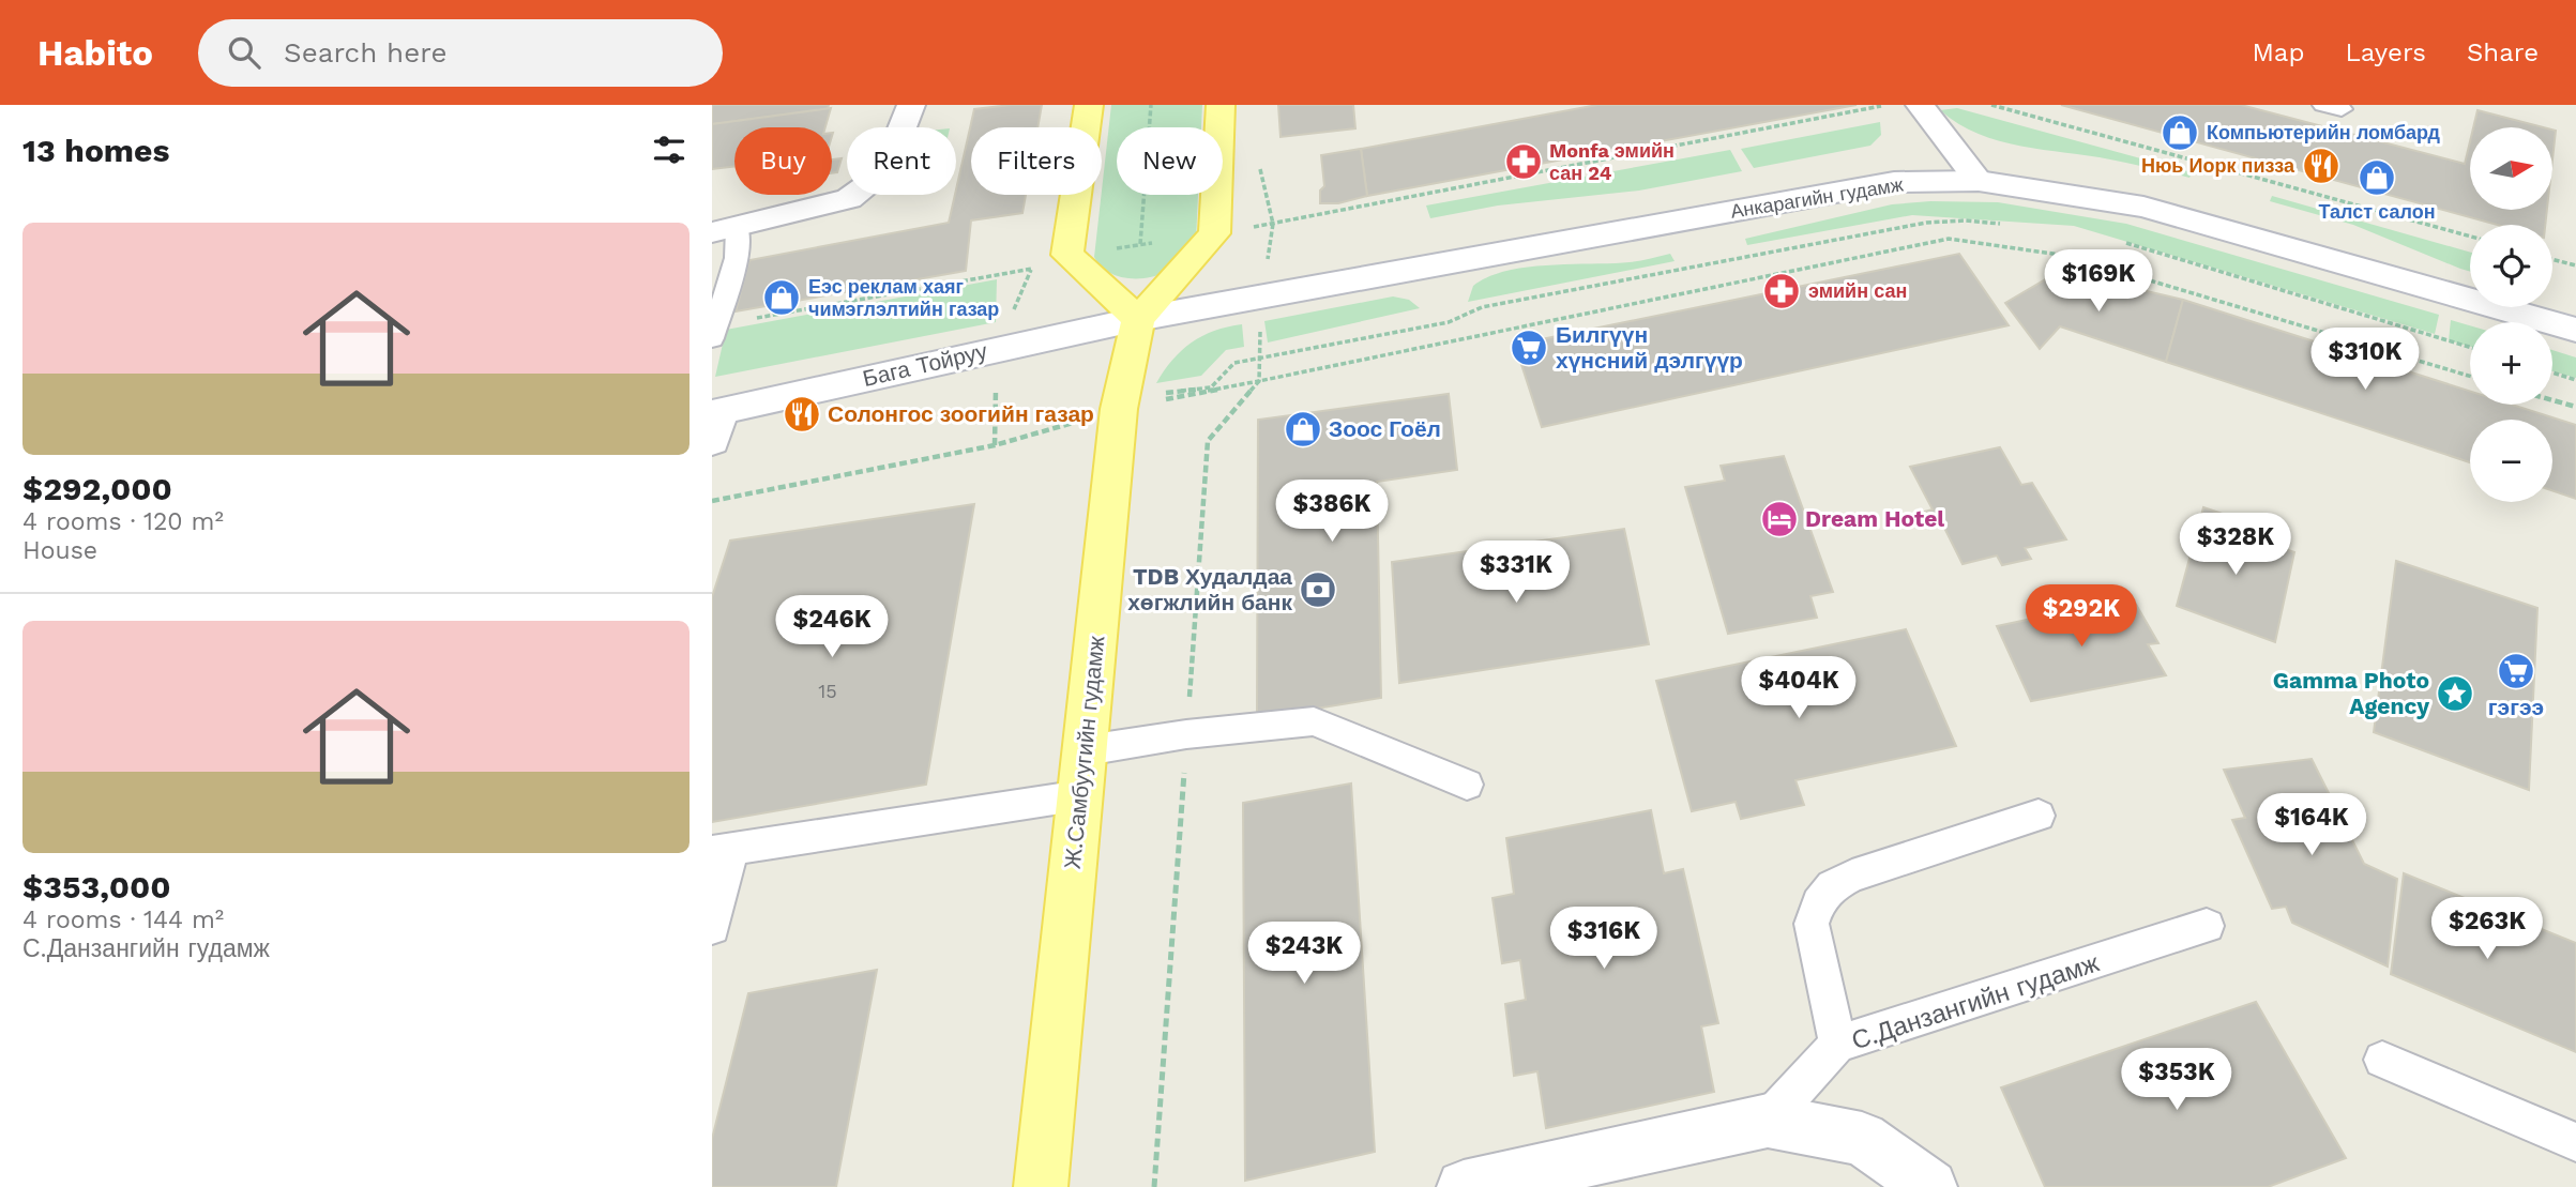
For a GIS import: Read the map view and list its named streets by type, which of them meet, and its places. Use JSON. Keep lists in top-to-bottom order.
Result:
{
  "streets": {
    "main road": ["Анкарагийн гудамж", "Бага Тойруу", "Ж.Самбуугийн гудамж"],
    "lane": ["С.Данзангийн гудамж"]
  },
  "crossings": [
    ["Анкарагийн гудамж", "Бага Тойруу"],
    ["Анкарагийн гудамж", "Ж.Самбуугийн гудамж"],
    ["Бага Тойруу", "Ж.Самбуугийн гудамж"]
  ],
  "places": {
    "shop": [
      "Компьютерийн ломбард",
      "Талст салон",
      "Еэс реклам хаяг чимэглэлтийн газар",
      "Зоос Гоёл"
    ],
    "pharmacy": ["Monfa эмийн сан 24", "эмийн сан"],
    "restaurant": ["Нюь Иорк пизза", "Солонгос зоогийн газар"],
    "supermarket": ["Билгүүн хүнсний дэлгүүр", "гэгээ"],
    "hotel": ["Dream Hotel"],
    "bank": ["TDB Худалдаа хөгжлийн банк"],
    "place": ["Gamma Photo Agency"]
  },
  "house_numbers": ["15"],
  "north": "right",
  "page": {
    "header": "Habito",
    "search": "Search here",
    "nav": ["Map", "Layers", "Share"],
    "heading": "13 homes",
    "map_buttons": ["+", "−"],
    "chip": [
      "Buy",
      "Rent",
      "Filters",
      "New"
    ],
    "list": [
      {
        "name": "$292,000",
        "note": "4 rooms · 120 m² · House"
      },
      {
        "name": "$353,000",
        "note": "4 rooms · 144 m² · С.Данзангийн гудамж"
      }
    ],
    "price": [
      "$169K",
      "$310K",
      "$386K",
      "$328K",
      "$331K",
      "$292K",
      "$246K",
      "$404K",
      "$164K",
      "$263K",
      "$316K",
      "$243K",
      "$353K"
    ]
  }
}
